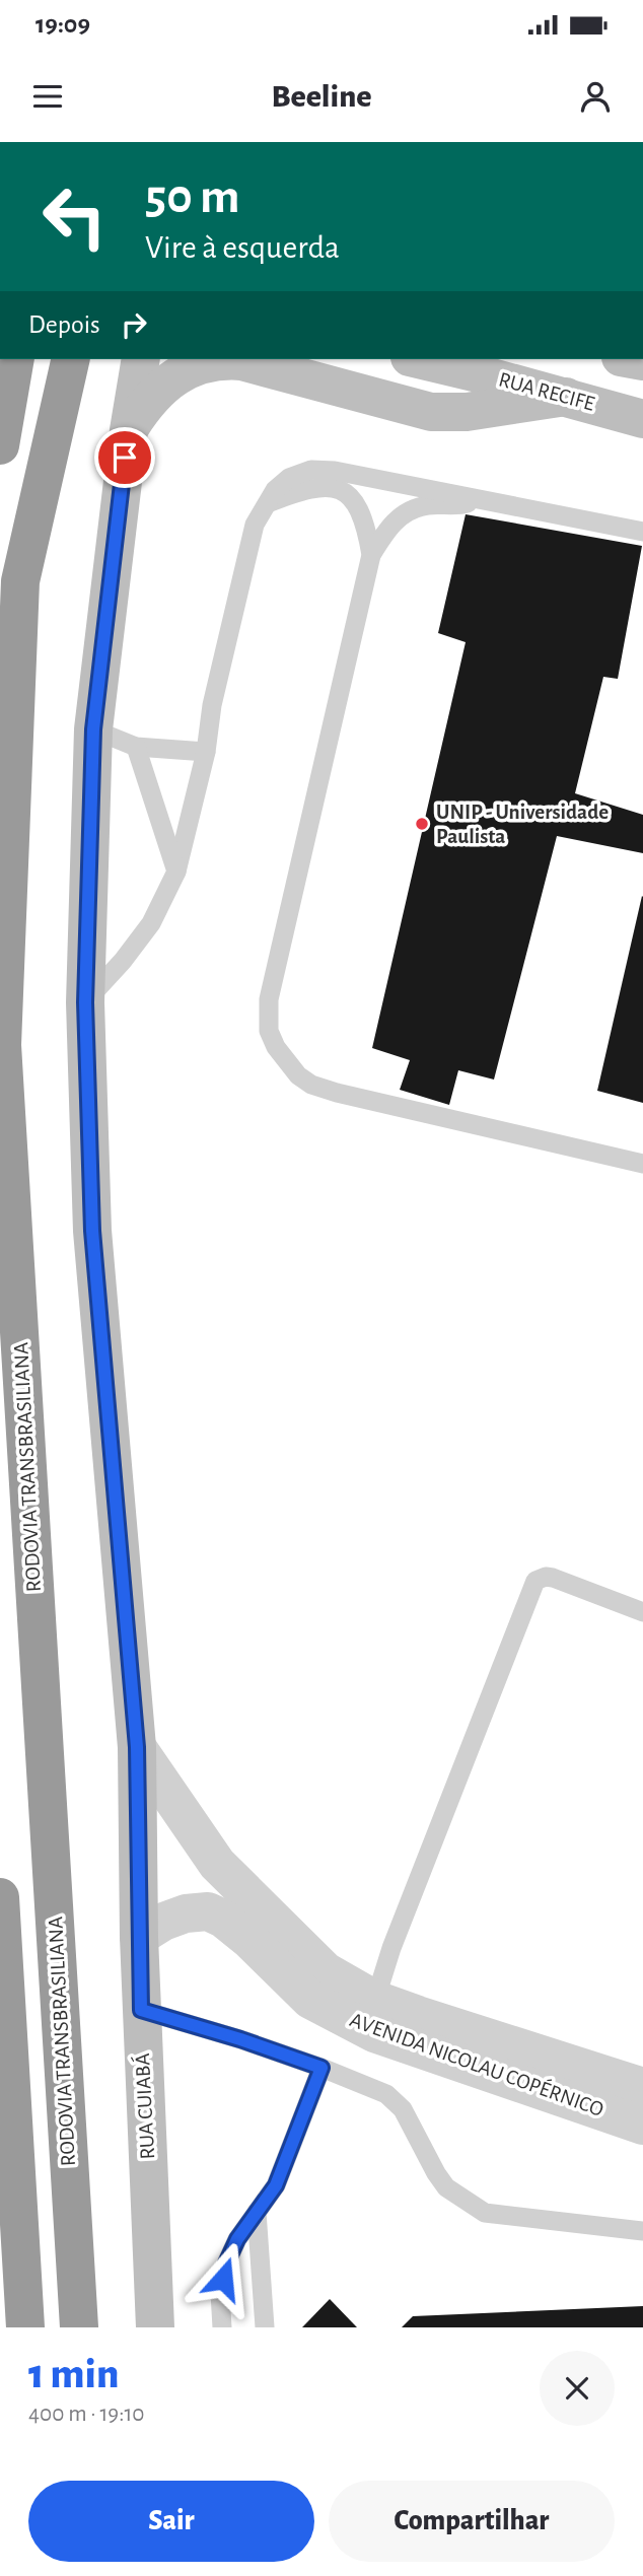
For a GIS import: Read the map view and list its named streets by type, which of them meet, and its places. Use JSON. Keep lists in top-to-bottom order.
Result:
{
  "streets": {
    "highway": ["RODOVIA TRANSBRASILIANA"],
    "main road": ["RUA RECIFE", "RUA CUIABÁ"],
    "street": ["AVENIDA NICOLAU COPÉRNICO"]
  },
  "crossings": [
    ["AVENIDA NICOLAU COPÉRNICO", "RUA CUIABÁ"]
  ],
  "places": ["UNIP - Universidade Paulista"],
  "page": {
    "status": "19:09",
    "header": "Beeline",
    "turn": ["50 m", "Vire à esquerda"],
    "then": "Depois",
    "heading": ["1 min", "400 m · 19:10"],
    "buttons": ["Sair", "Compartilhar"]
  }
}
